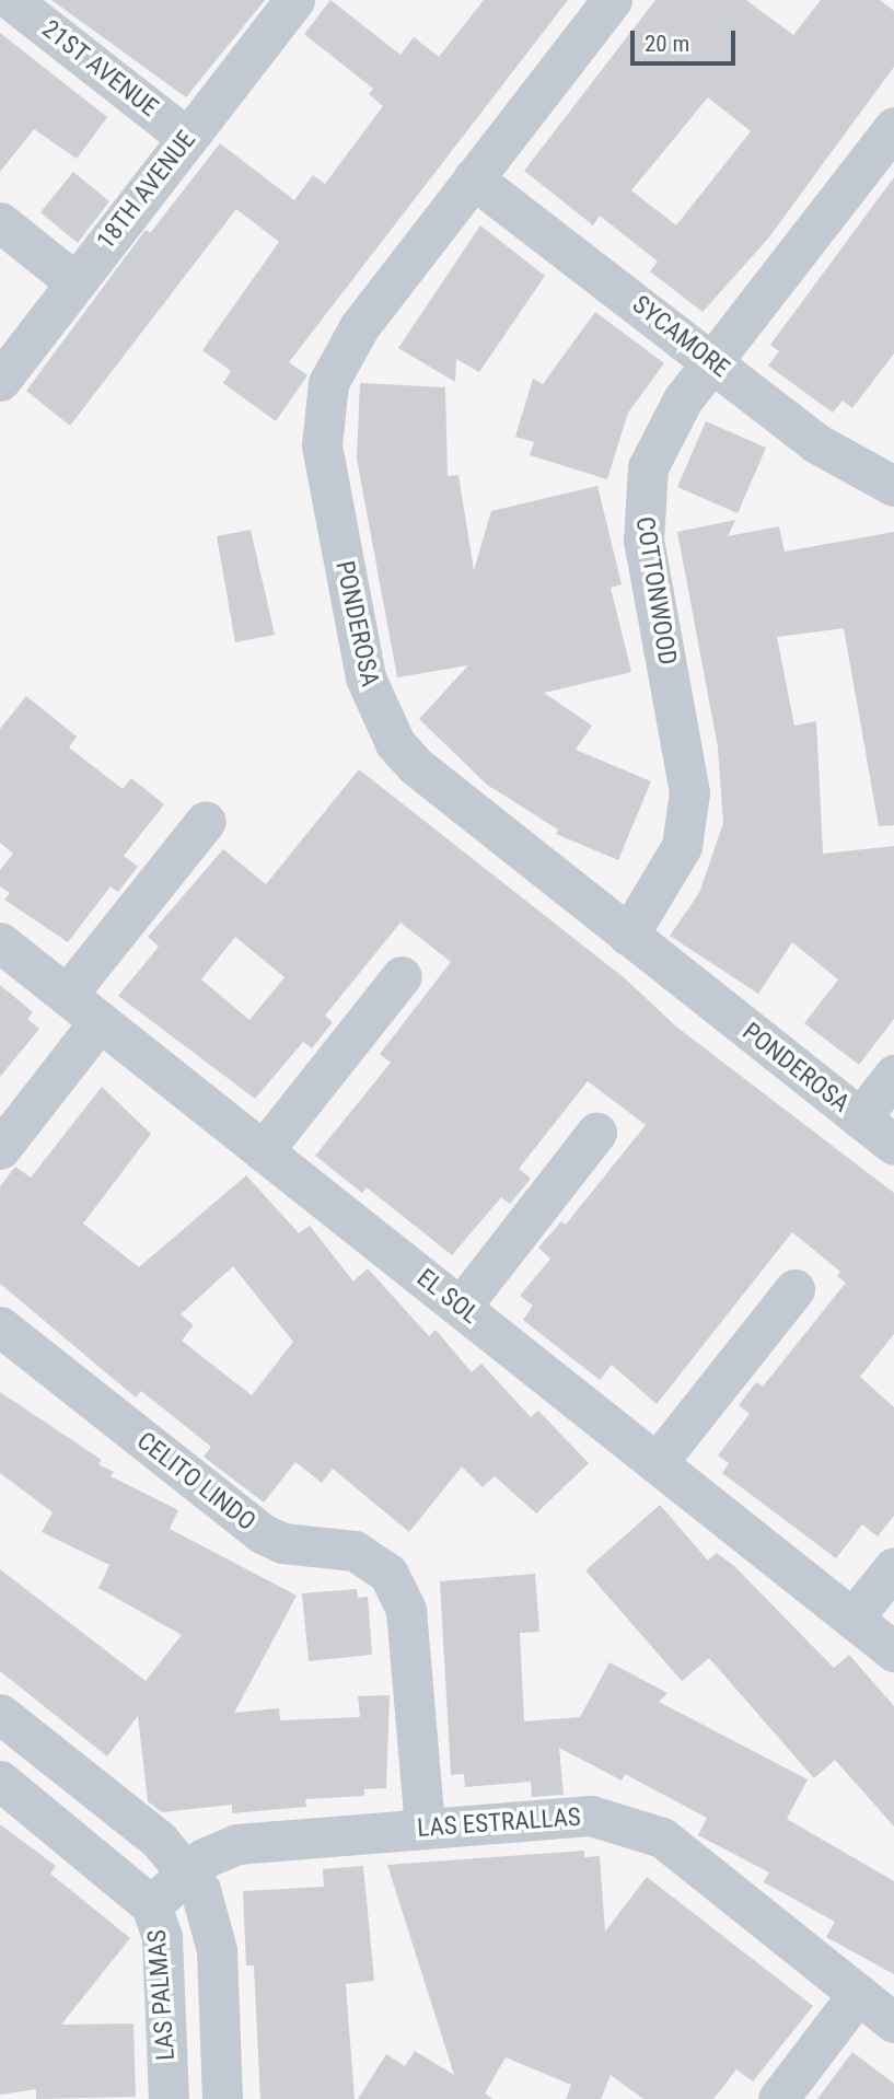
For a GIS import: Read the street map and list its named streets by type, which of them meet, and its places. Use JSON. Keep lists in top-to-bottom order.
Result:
{
  "streets": {
    "lane": [
      "21ST AVENUE",
      "18TH AVENUE",
      "SYCAMORE",
      "COTTONWOOD",
      "PONDEROSA",
      "EL SOL",
      "CELITO LINDO",
      "LAS ESTRALLAS",
      "LAS PALMAS"
    ]
  },
  "crossings": [
    ["21ST AVENUE", "18TH AVENUE"],
    ["SYCAMORE", "COTTONWOOD"],
    ["SYCAMORE", "PONDEROSA"],
    ["COTTONWOOD", "PONDEROSA"],
    ["CELITO LINDO", "LAS ESTRALLAS"],
    ["LAS ESTRALLAS", "LAS PALMAS"]
  ],
  "scale_bar": "20 m"
}
